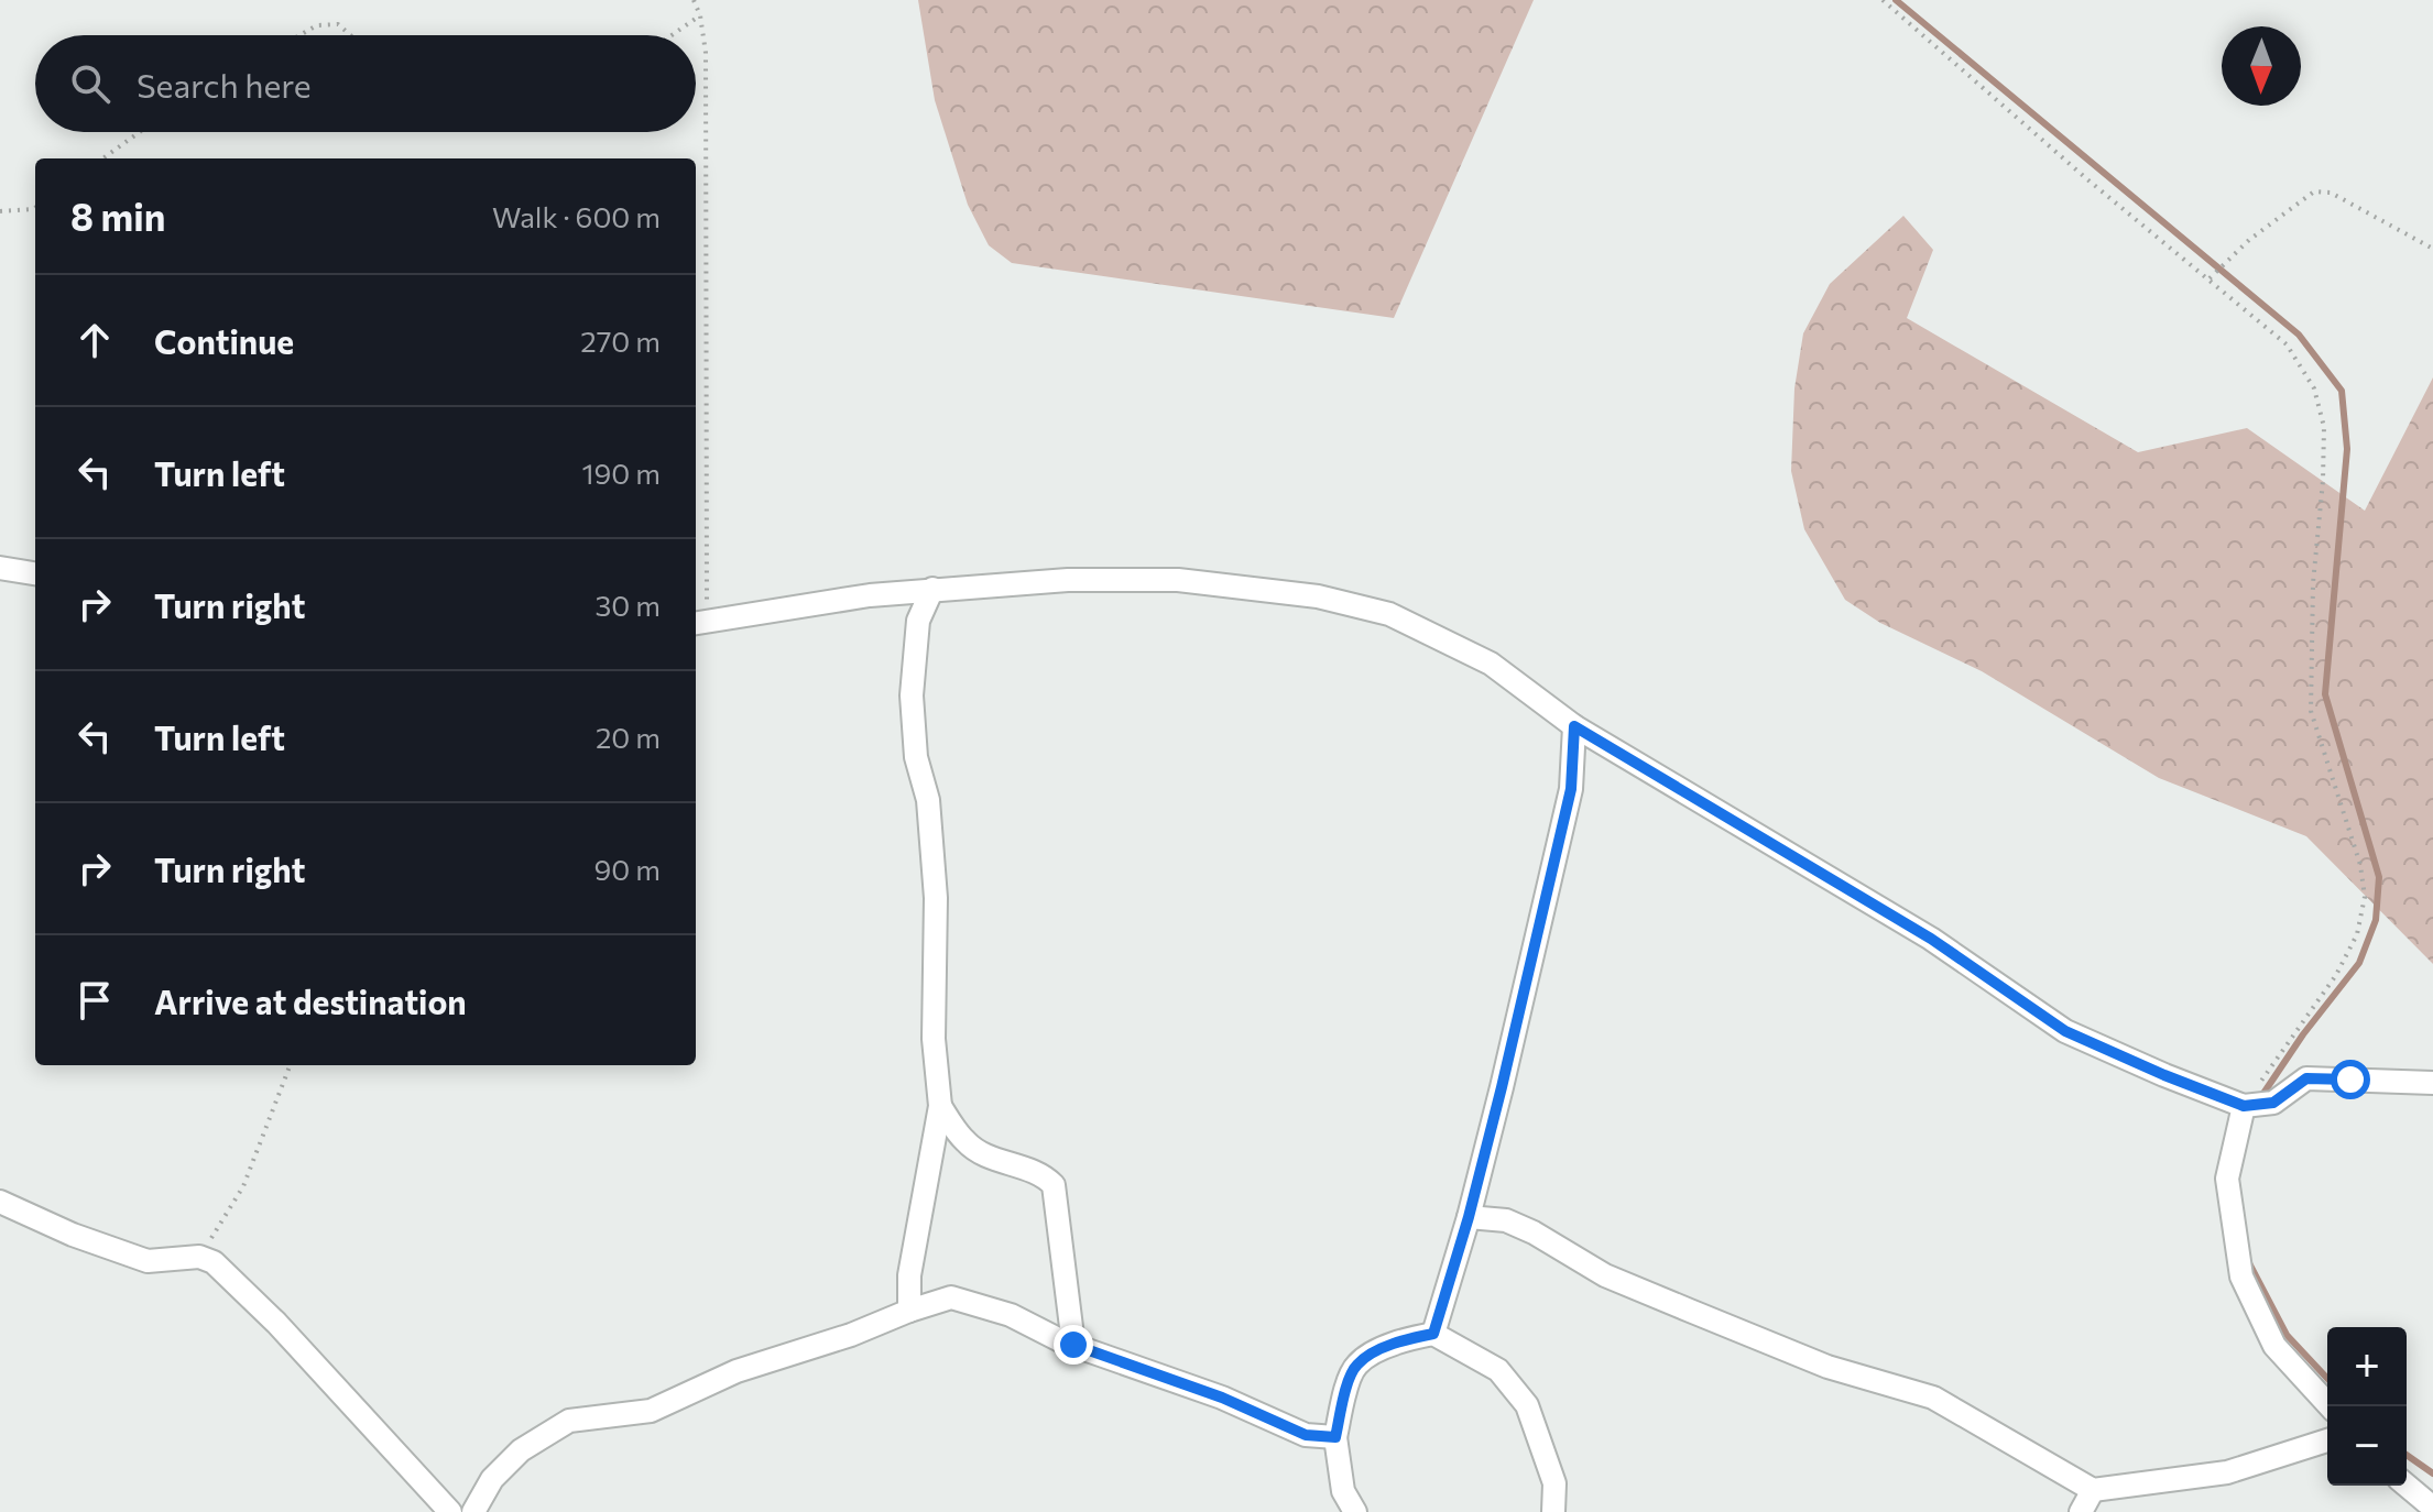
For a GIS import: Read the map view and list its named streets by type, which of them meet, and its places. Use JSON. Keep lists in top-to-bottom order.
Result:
{
  "north": "bottom",
  "page": {
    "search": "Search here",
    "heading": ["8 min", "Walk · 600 m"],
    "list": [
      ["Continue", "270 m"],
      ["Turn left", "190 m"],
      ["Turn right", "30 m"],
      ["Turn left", "20 m"],
      ["Turn right", "90 m"],
      "Arrive at destination"
    ],
    "map_buttons": ["+", "−"]
  }
}
